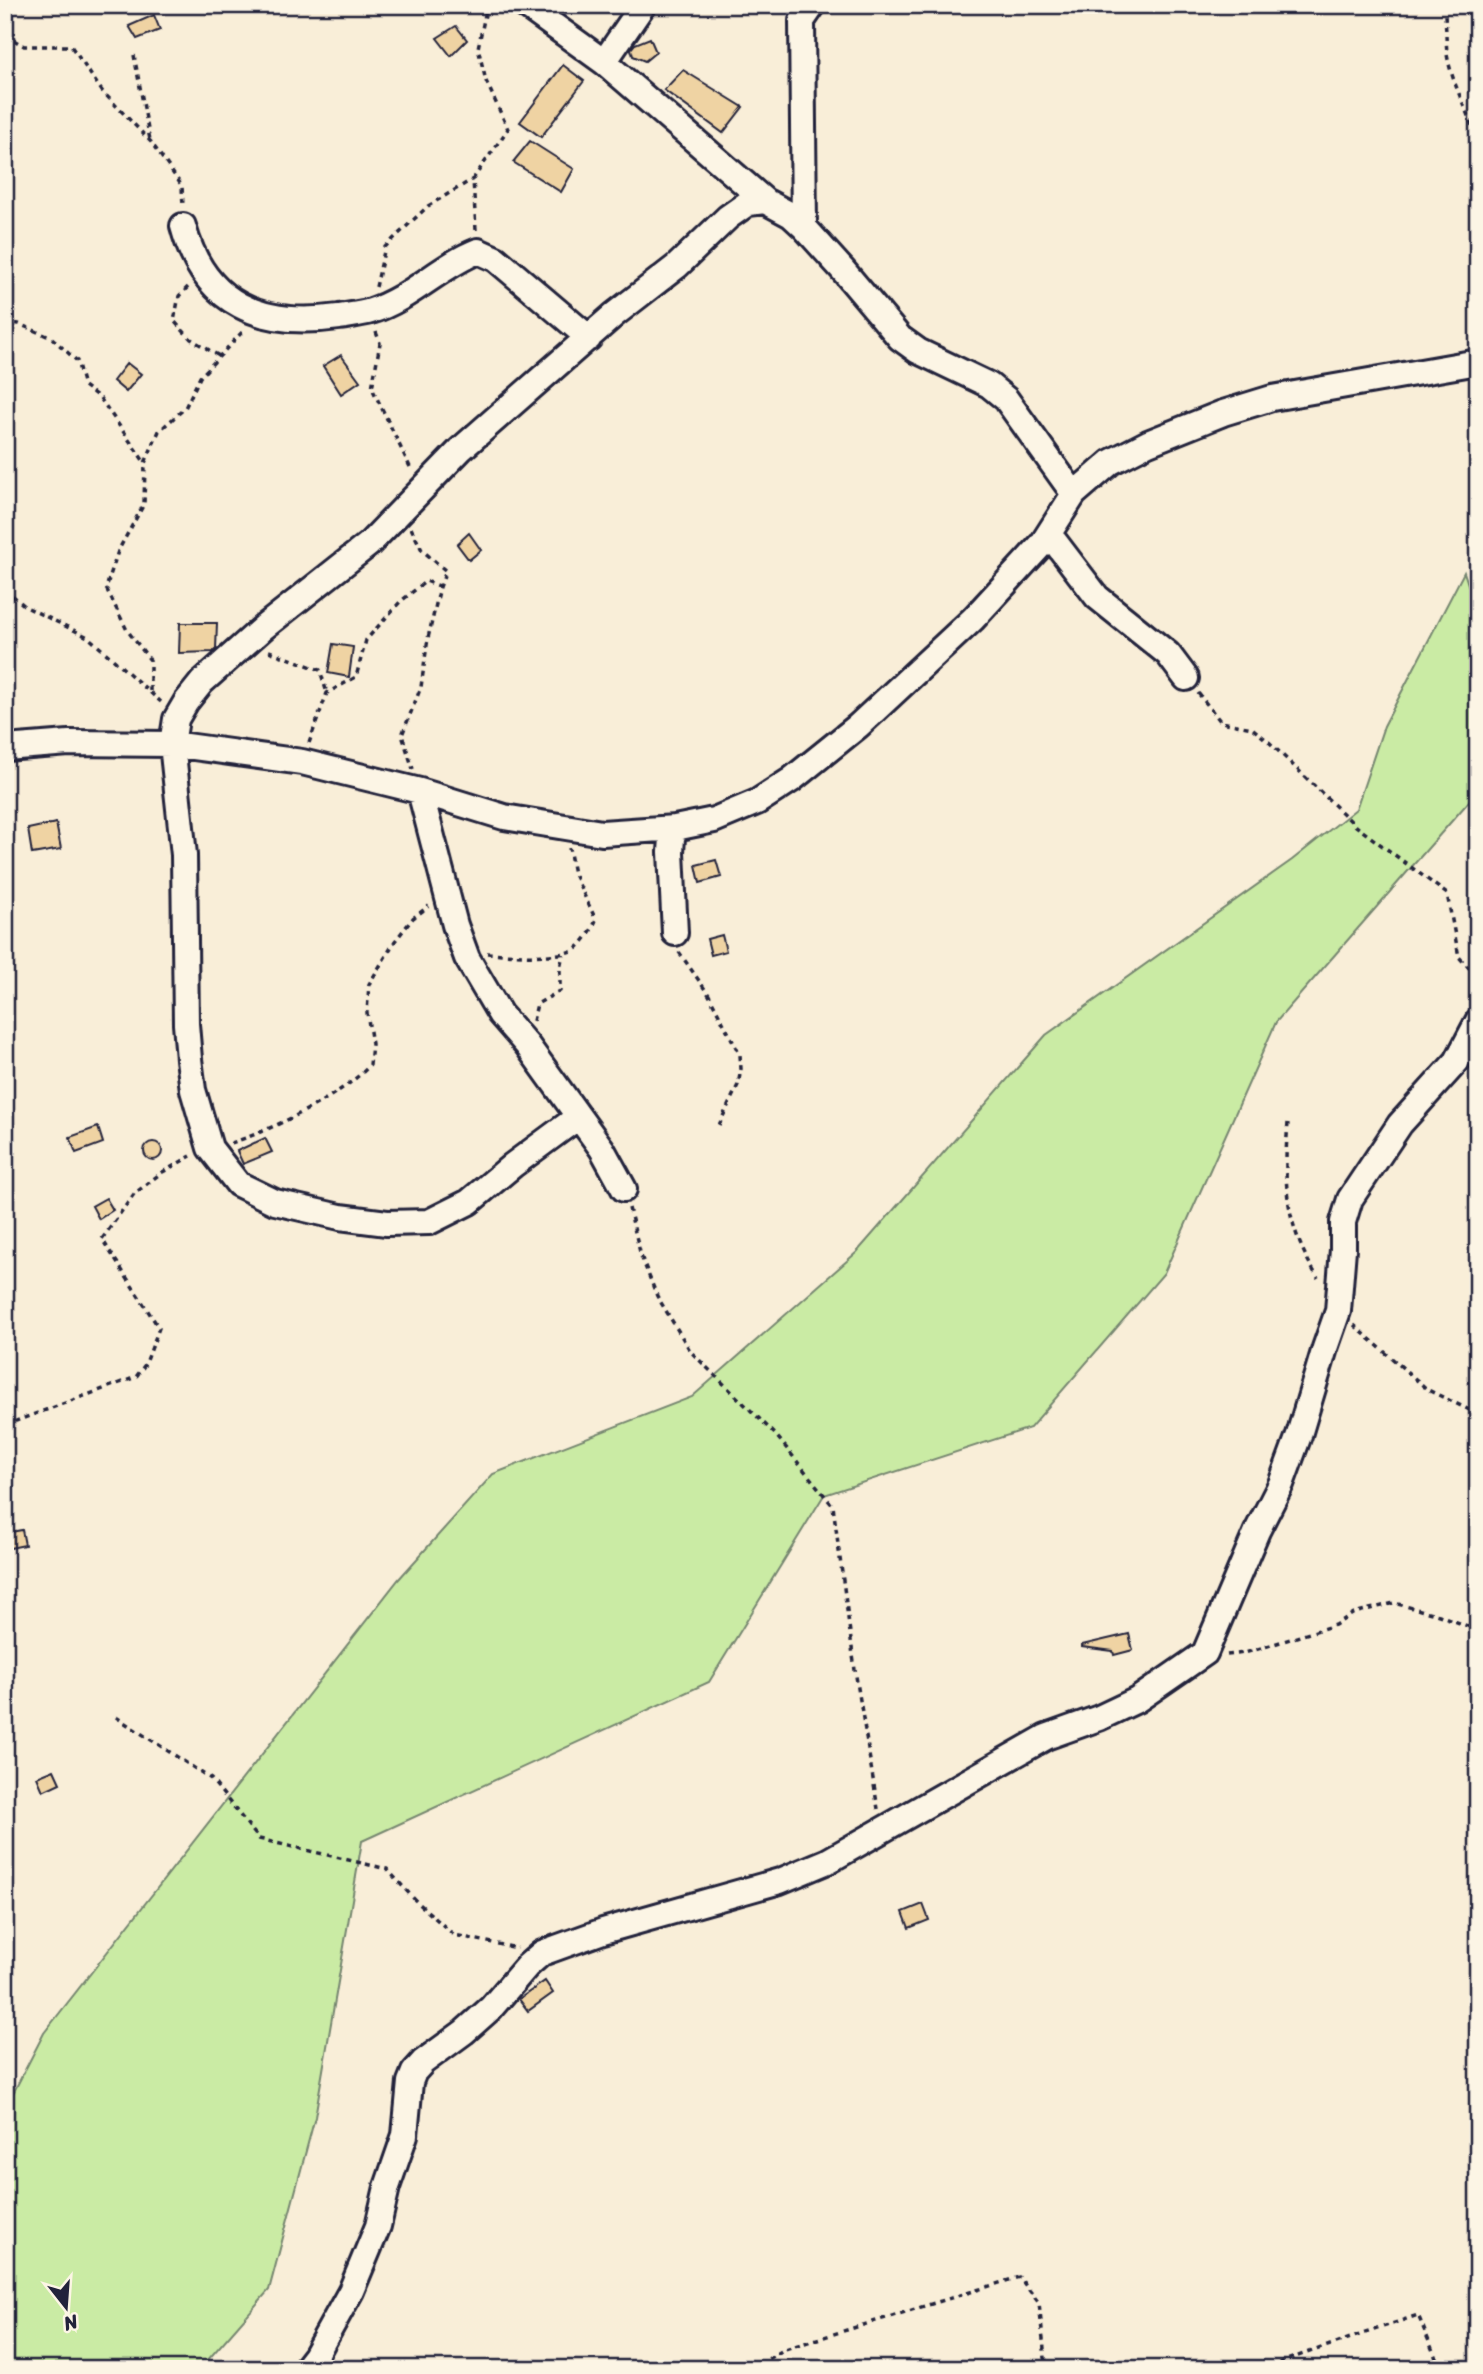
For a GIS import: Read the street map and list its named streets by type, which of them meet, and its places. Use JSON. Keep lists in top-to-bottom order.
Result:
{
  "north": "bottom"
}
